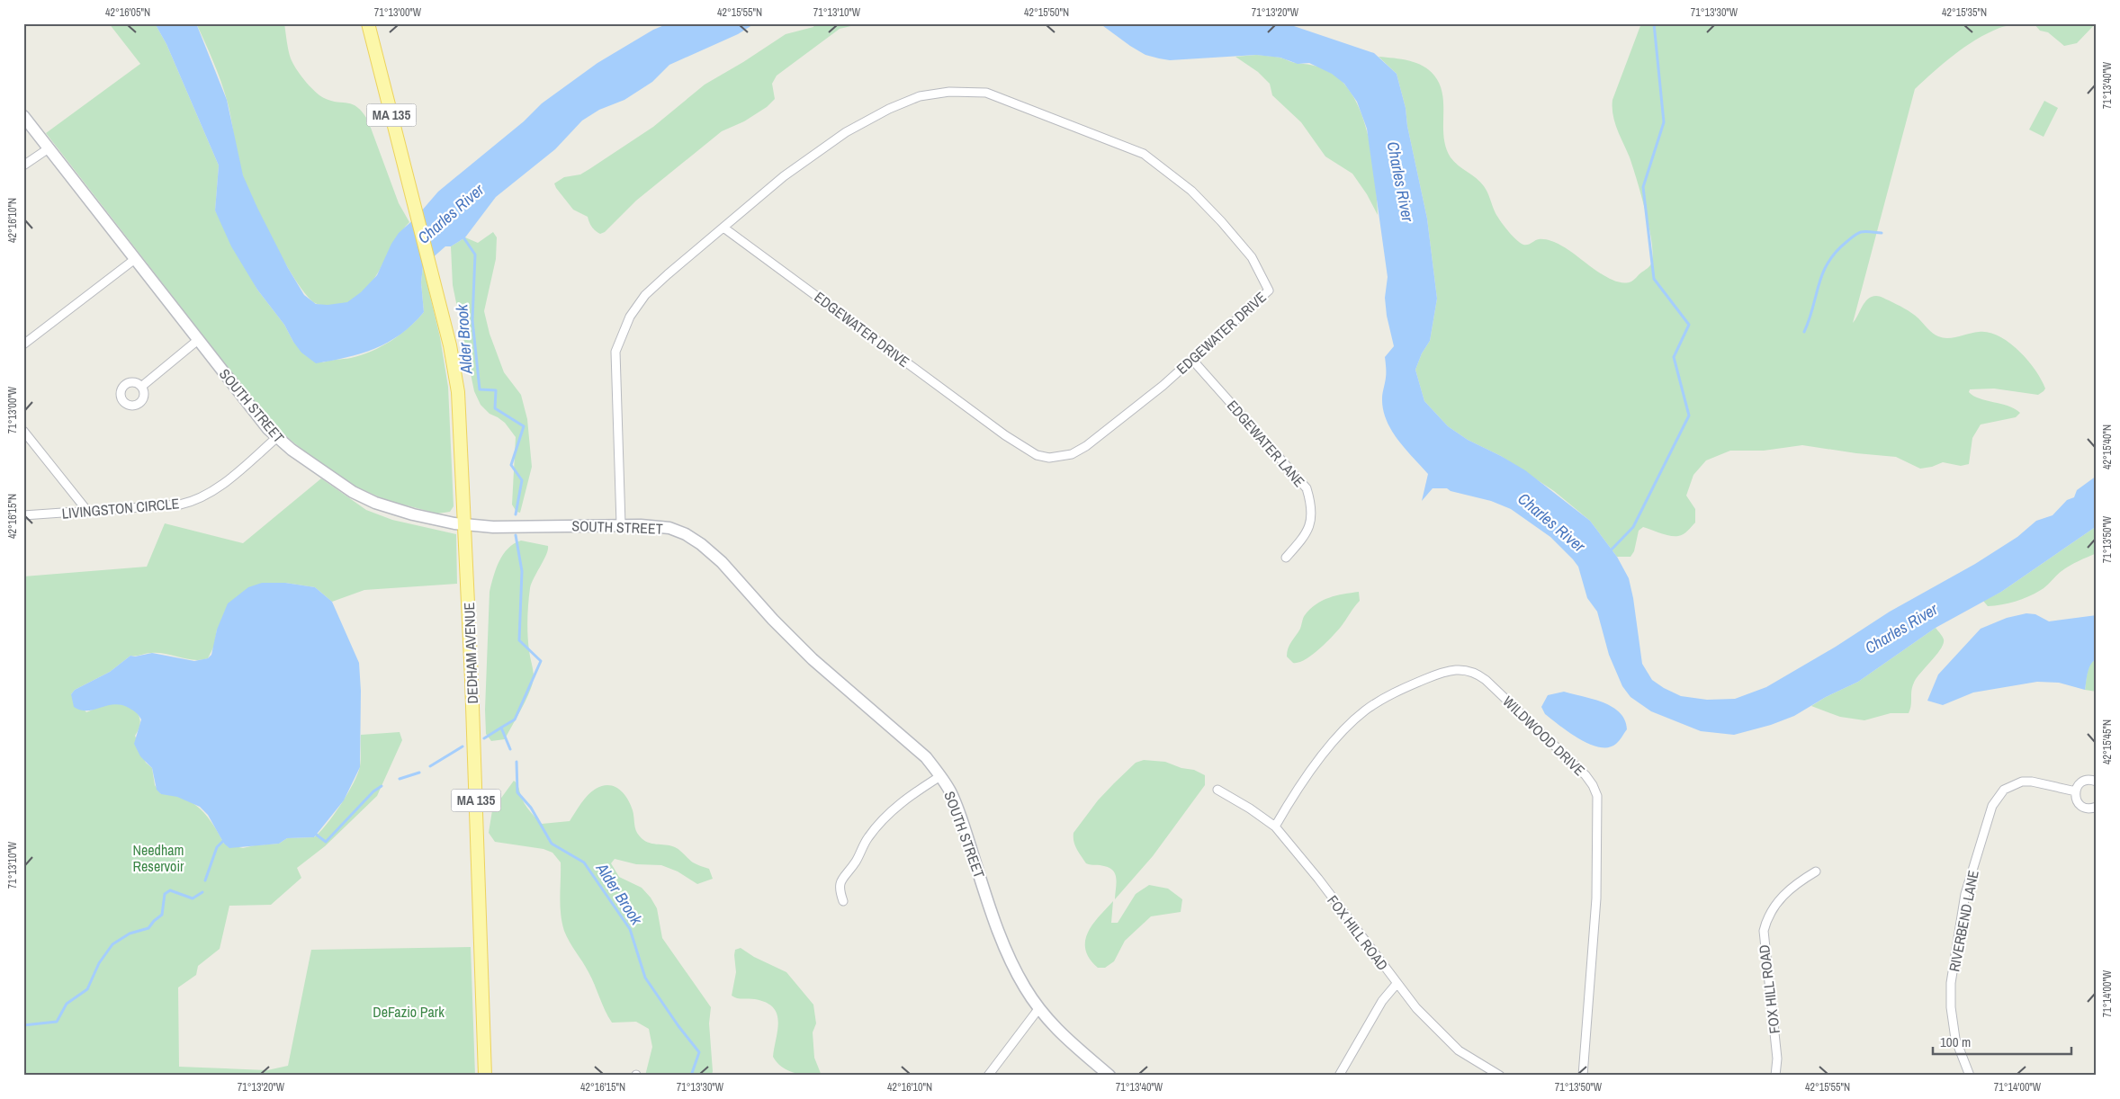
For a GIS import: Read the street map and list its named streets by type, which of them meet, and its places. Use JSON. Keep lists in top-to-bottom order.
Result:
{
  "streets": {
    "main road": ["MA 135", "DEDHAM AVENUE"],
    "street": [
      "EDGEWATER DRIVE",
      "SOUTH STREET",
      "EDGEWATER LANE",
      "LIVINGSTON CIRCLE",
      "WILDWOOD DRIVE",
      "RIVERBEND LANE",
      "FOX HILL ROAD"
    ]
  },
  "crossings": [
    ["EDGEWATER DRIVE", "SOUTH STREET"],
    ["EDGEWATER DRIVE", "EDGEWATER LANE"],
    ["SOUTH STREET", "LIVINGSTON CIRCLE"],
    ["SOUTH STREET", "DEDHAM AVENUE"],
    ["WILDWOOD DRIVE", "FOX HILL ROAD"]
  ],
  "water": ["Charles River", "Alder Brook"],
  "parks": ["Needham Reservoir", "DeFazio Park"],
  "scale_bar": "100 m",
  "coordinates": [
    "42°16'05\"N",
    "71°13'00\"W",
    "42°15'55\"N",
    "71°13'10\"W",
    "42°15'50\"N",
    "71°13'20\"W",
    "71°13'30\"W",
    "42°15'35\"N",
    "71°13'40\"W",
    "42°16'10\"N",
    "42°15'40\"N",
    "42°16'15\"N",
    "71°13'50\"W",
    "42°15'45\"N",
    "71°14'00\"W"
  ]
}
